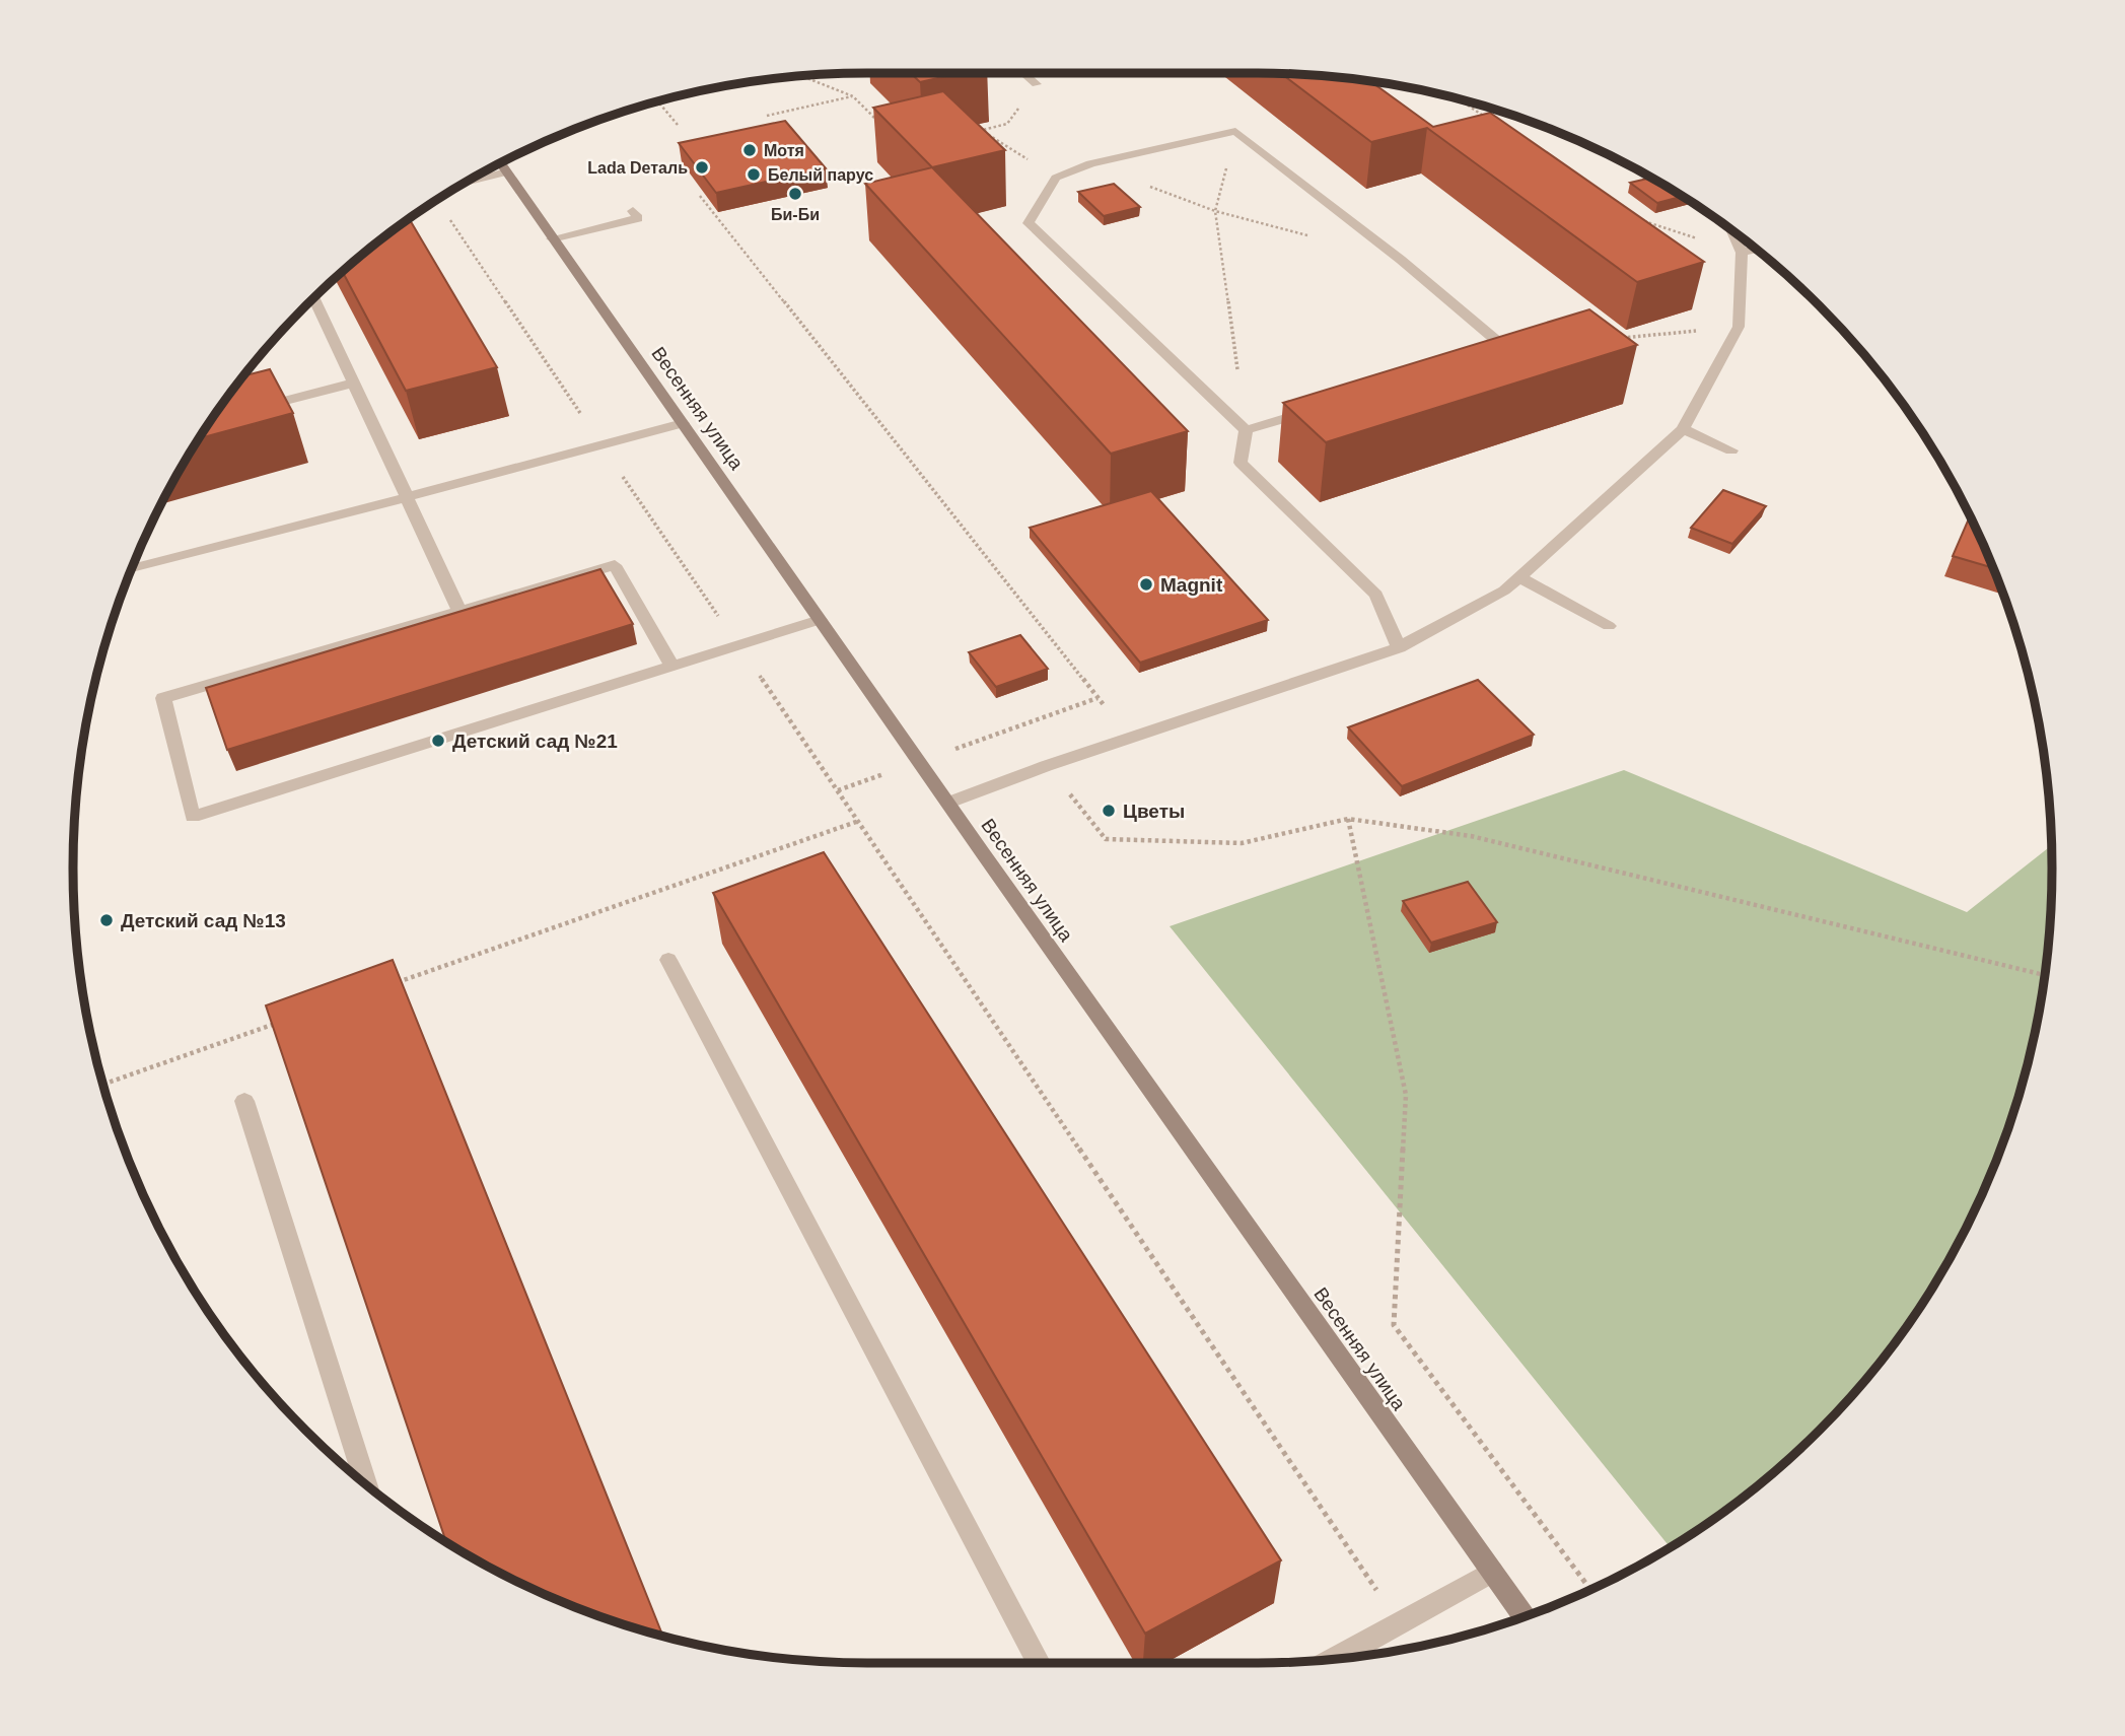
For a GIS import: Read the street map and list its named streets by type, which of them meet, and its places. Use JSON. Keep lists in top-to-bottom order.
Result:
{
  "streets": {
    "street": ["Весенняя улица"]
  },
  "places": [
    "Мотя",
    "Lada Dеталь",
    "Белый парус",
    "Би-Би",
    "Magnit",
    "Детский сад №21",
    "Цветы",
    "Детский сад №13"
  ]
}
